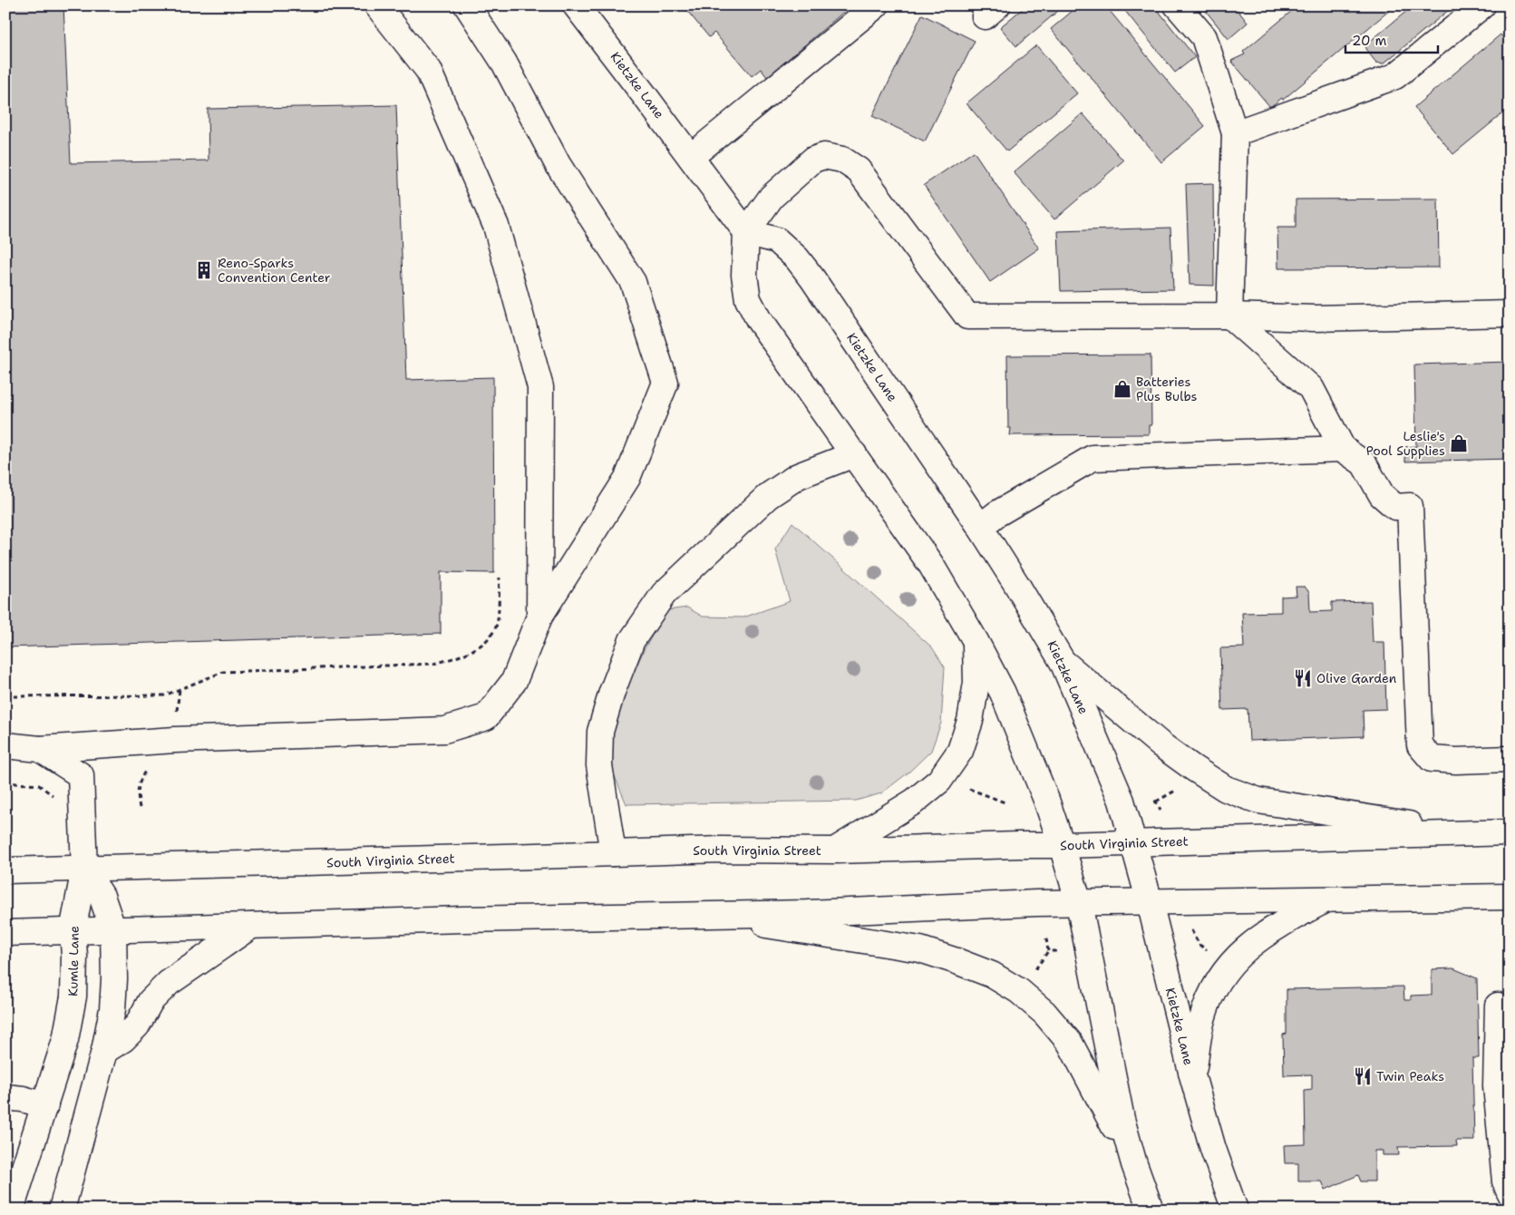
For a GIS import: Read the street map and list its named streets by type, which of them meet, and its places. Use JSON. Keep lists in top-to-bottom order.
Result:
{
  "streets": {
    "main road": ["Kietzke Lane", "South Virginia Street", "Kumle Lane"]
  },
  "crossings": [
    ["Kietzke Lane", "South Virginia Street"],
    ["South Virginia Street", "Kumle Lane"]
  ],
  "places": {
    "building": ["Reno-Sparks Convention Center"],
    "shop": ["Batteries Plus Bulbs", "Leslie's Pool Supplies"],
    "restaurant": ["Olive Garden", "Twin Peaks"]
  },
  "scale_bar": "20 m"
}
